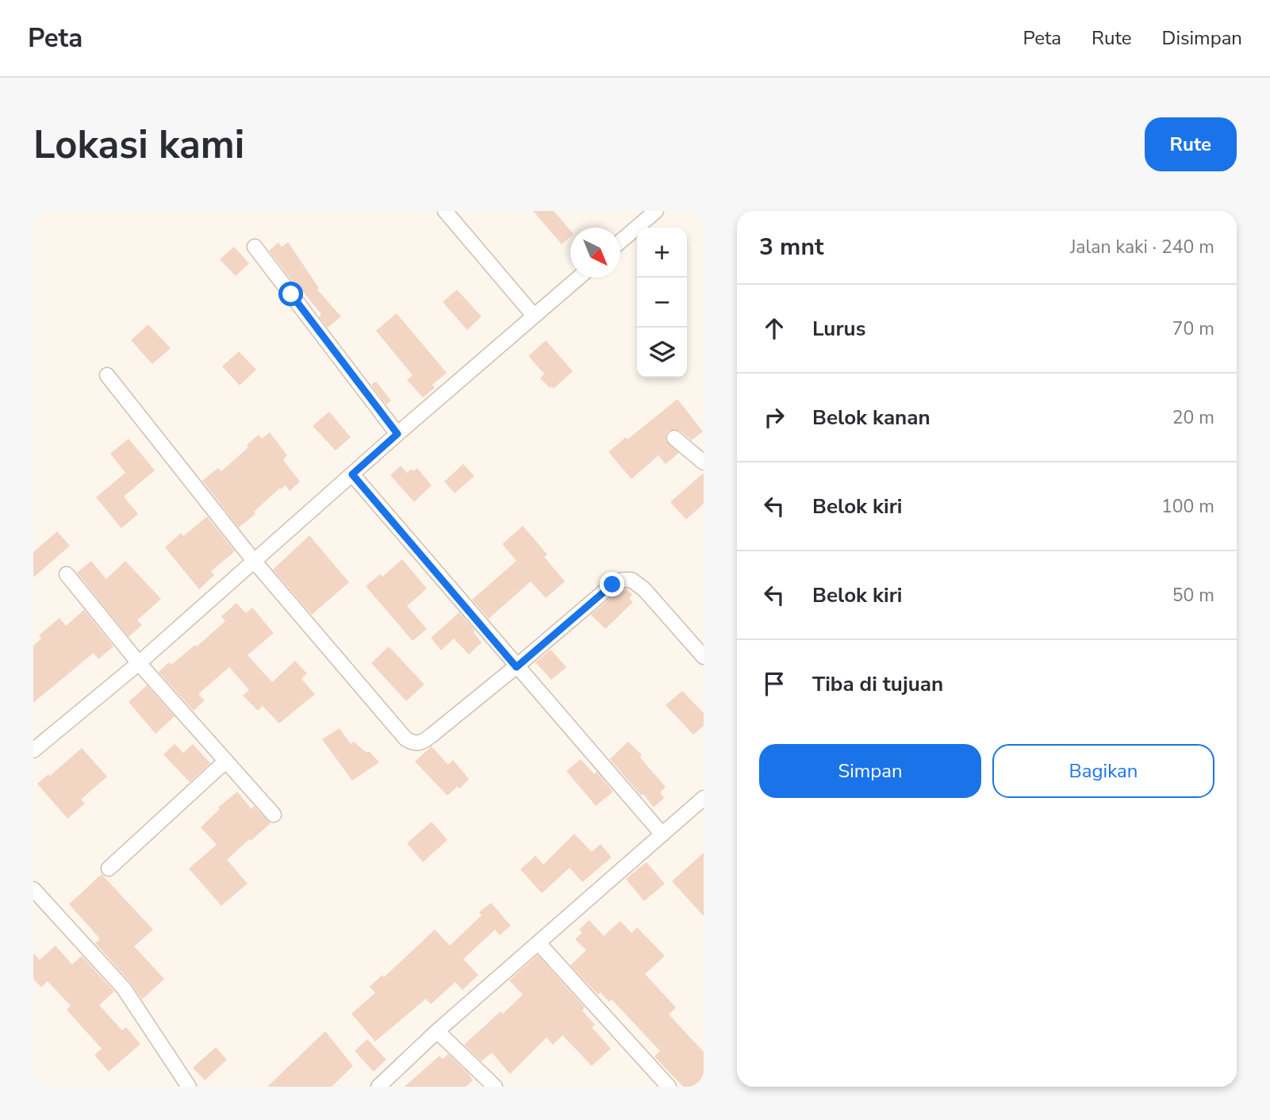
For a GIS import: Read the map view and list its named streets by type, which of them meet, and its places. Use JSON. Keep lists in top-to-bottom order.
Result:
{
  "north": "bottom right",
  "page": {
    "header": "Peta",
    "nav": ["Peta", "Rute", "Disimpan"],
    "buttons": [
      "Rute",
      ["Simpan", "Bagikan"]
    ],
    "title": "Lokasi kami",
    "heading": ["3 mnt", "Jalan kaki · 240 m"],
    "map_buttons": ["+", "−"],
    "list": [
      ["Lurus", "70 m"],
      ["Belok kanan", "20 m"],
      ["Belok kiri", "100 m"],
      ["Belok kiri", "50 m"],
      "Tiba di tujuan"
    ]
  }
}
